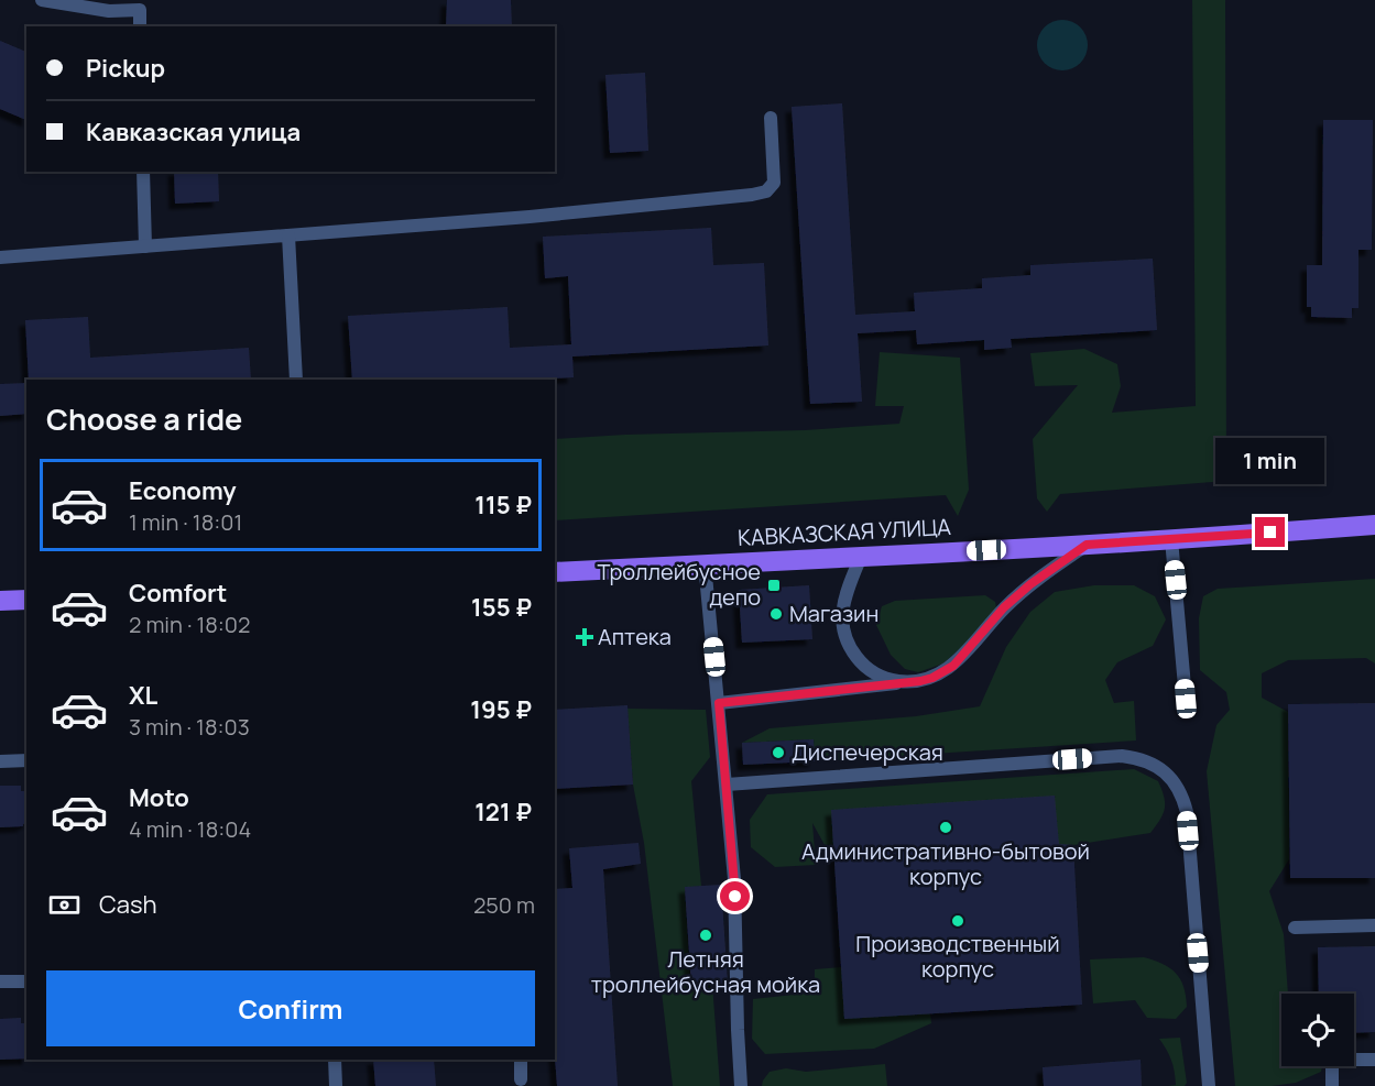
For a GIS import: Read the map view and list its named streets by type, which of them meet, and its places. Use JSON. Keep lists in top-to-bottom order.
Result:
{
  "streets": {
    "main road": ["КАВКАЗСКАЯ УЛИЦА"]
  },
  "places": {
    "transit": ["Троллейбусное депо"],
    "other": [
      "Магазин",
      "Диспечерская",
      "Административно-бытовой корпус",
      "Производственный корпус",
      "Летняя троллейбусная мойка"
    ],
    "health": ["Аптека"]
  },
  "page": {
    "banner": ["Pickup", "Кавказская улица"],
    "heading": "Choose a ride",
    "bubble": "1 min",
    "list": [
      {
        "name": "Economy",
        "note": "1 min · 18:01",
        "value": "115 ₽"
      },
      {
        "name": "Comfort",
        "note": "2 min · 18:02",
        "value": "155 ₽"
      },
      {
        "name": "XL",
        "note": "3 min · 18:03",
        "value": "195 ₽"
      },
      {
        "name": "Moto",
        "note": "4 min · 18:04",
        "value": "121 ₽"
      }
    ],
    "pay": ["Cash", "250 m"],
    "buttons": "Confirm"
  }
}
